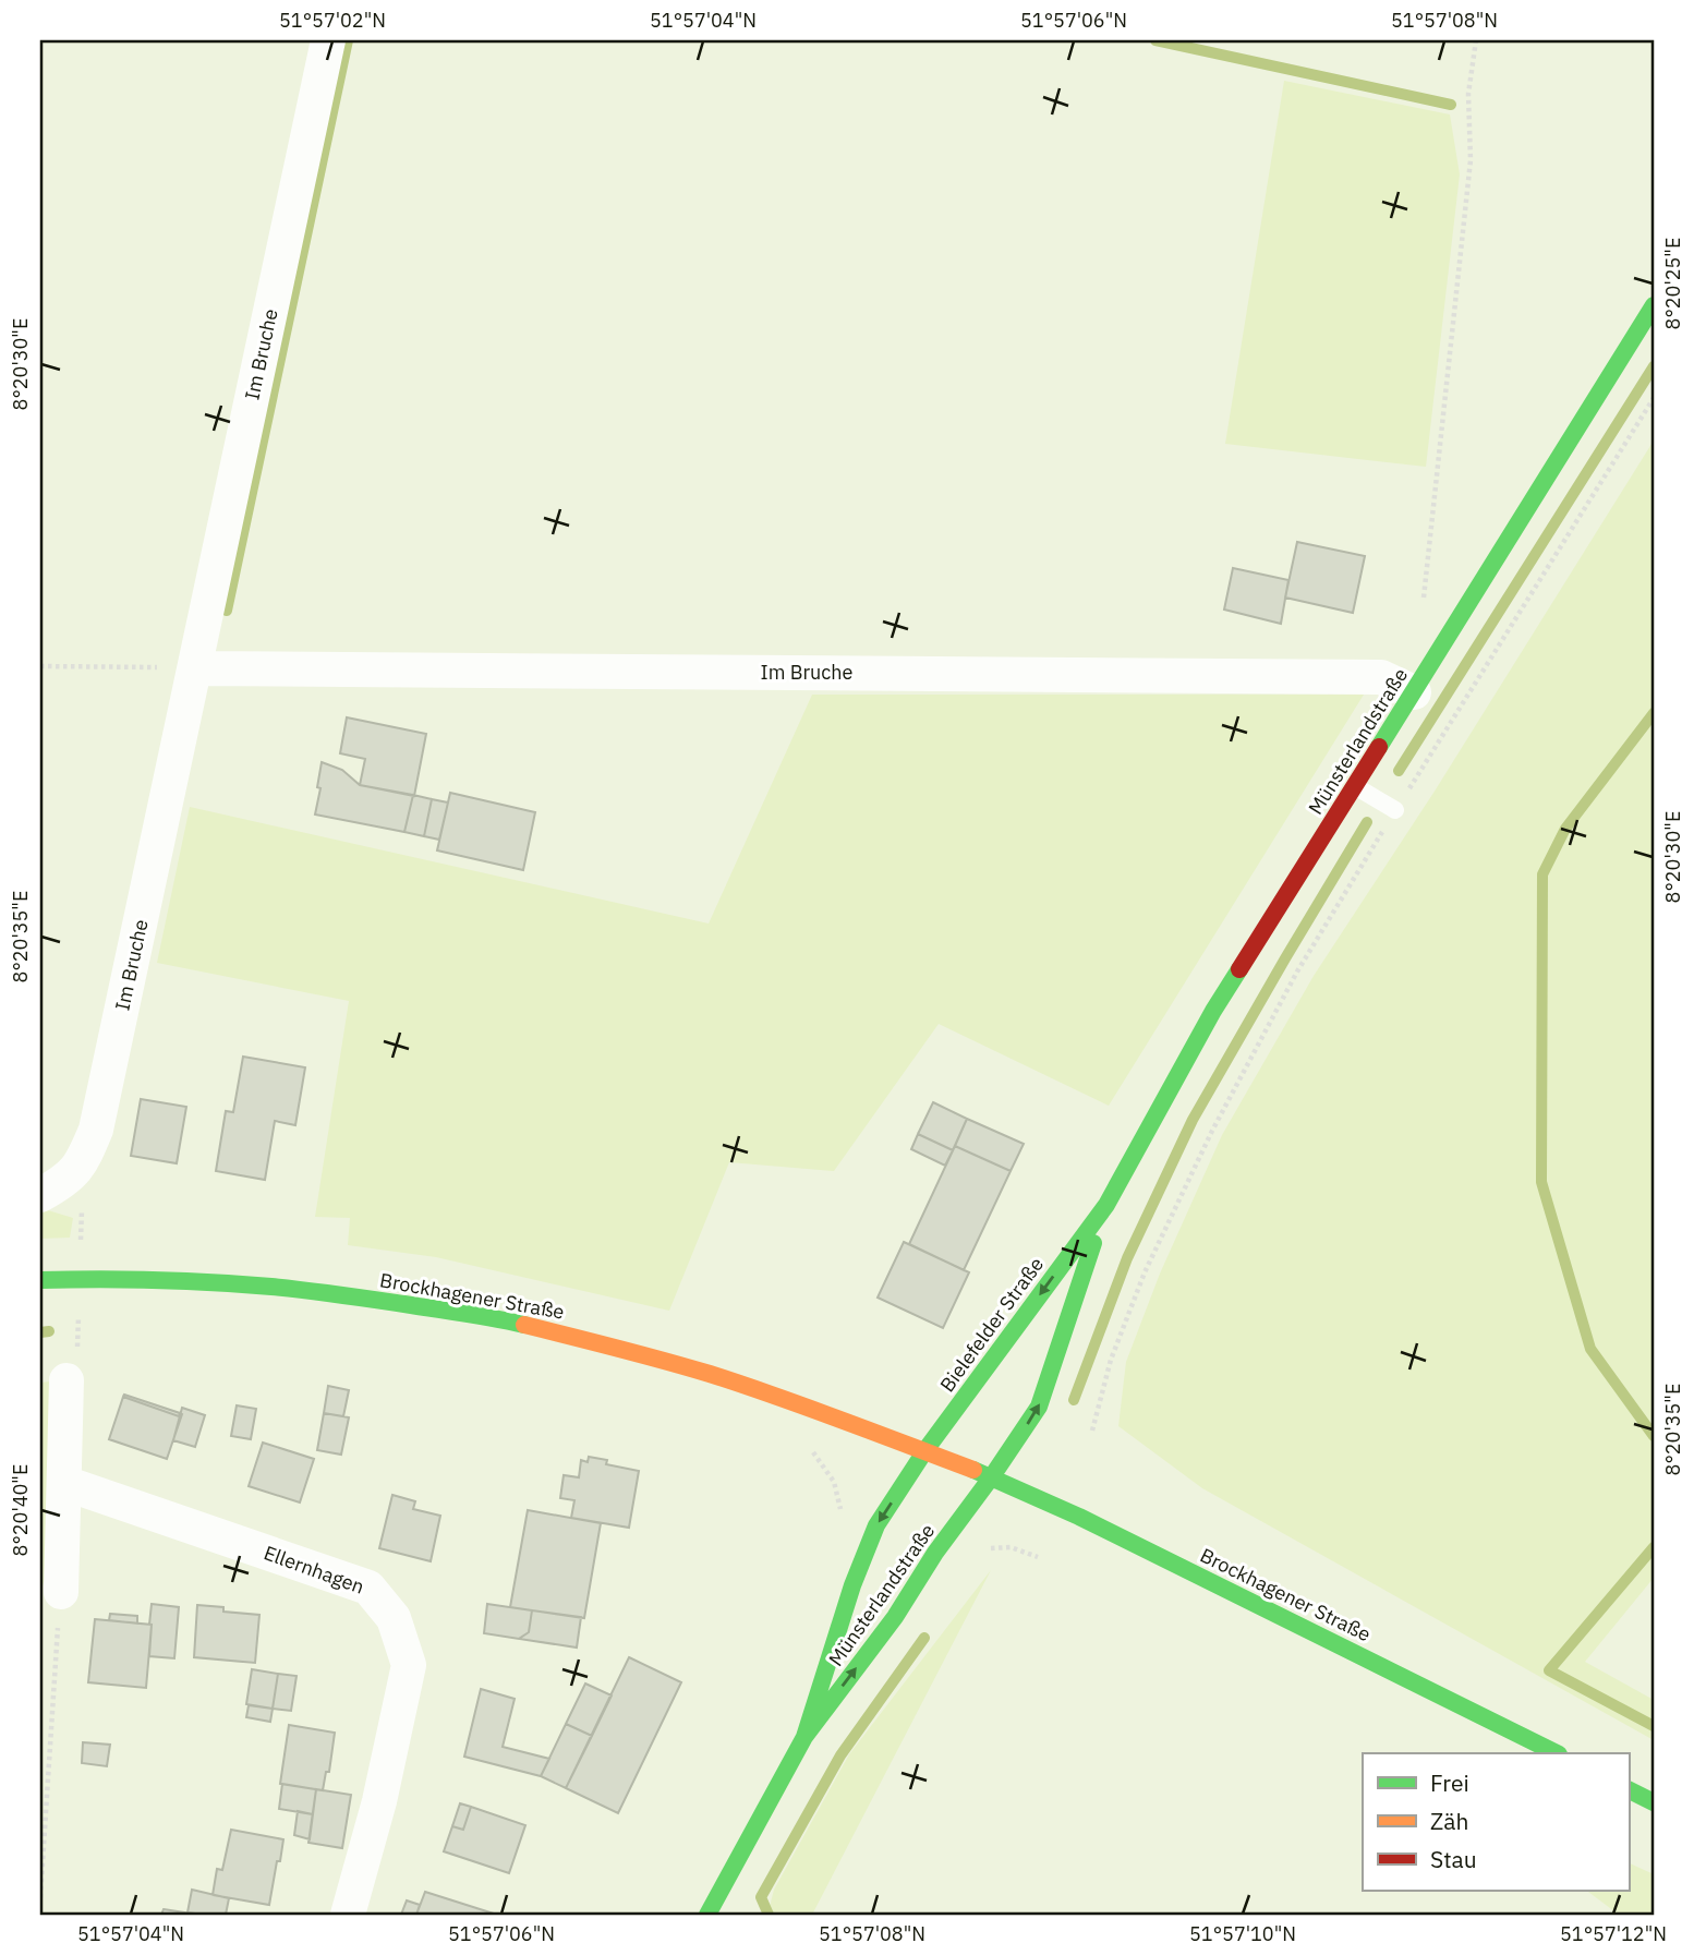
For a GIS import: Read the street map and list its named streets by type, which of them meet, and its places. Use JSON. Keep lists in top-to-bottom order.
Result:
{
  "streets": {
    "main road": ["Münsterlandstraße", "Brockhagener Straße", "Bielefelder Straße"],
    "street": ["Im Bruche", "Ellernhagen"]
  },
  "crossings": [
    ["Im Bruche", "Münsterlandstraße"],
    ["Münsterlandstraße", "Brockhagener Straße"],
    ["Münsterlandstraße", "Bielefelder Straße"],
    ["Brockhagener Straße", "Bielefelder Straße"]
  ],
  "legend": ["Frei", "Zäh", "Stau"],
  "coordinates": [
    "51°57'02\"N",
    "51°57'04\"N",
    "51°57'06\"N",
    "51°57'08\"N",
    "8°20'25\"E",
    "8°20'30\"E",
    "8°20'35\"E",
    "8°20'40\"E",
    "51°57'10\"N",
    "51°57'12\"N"
  ]
}
